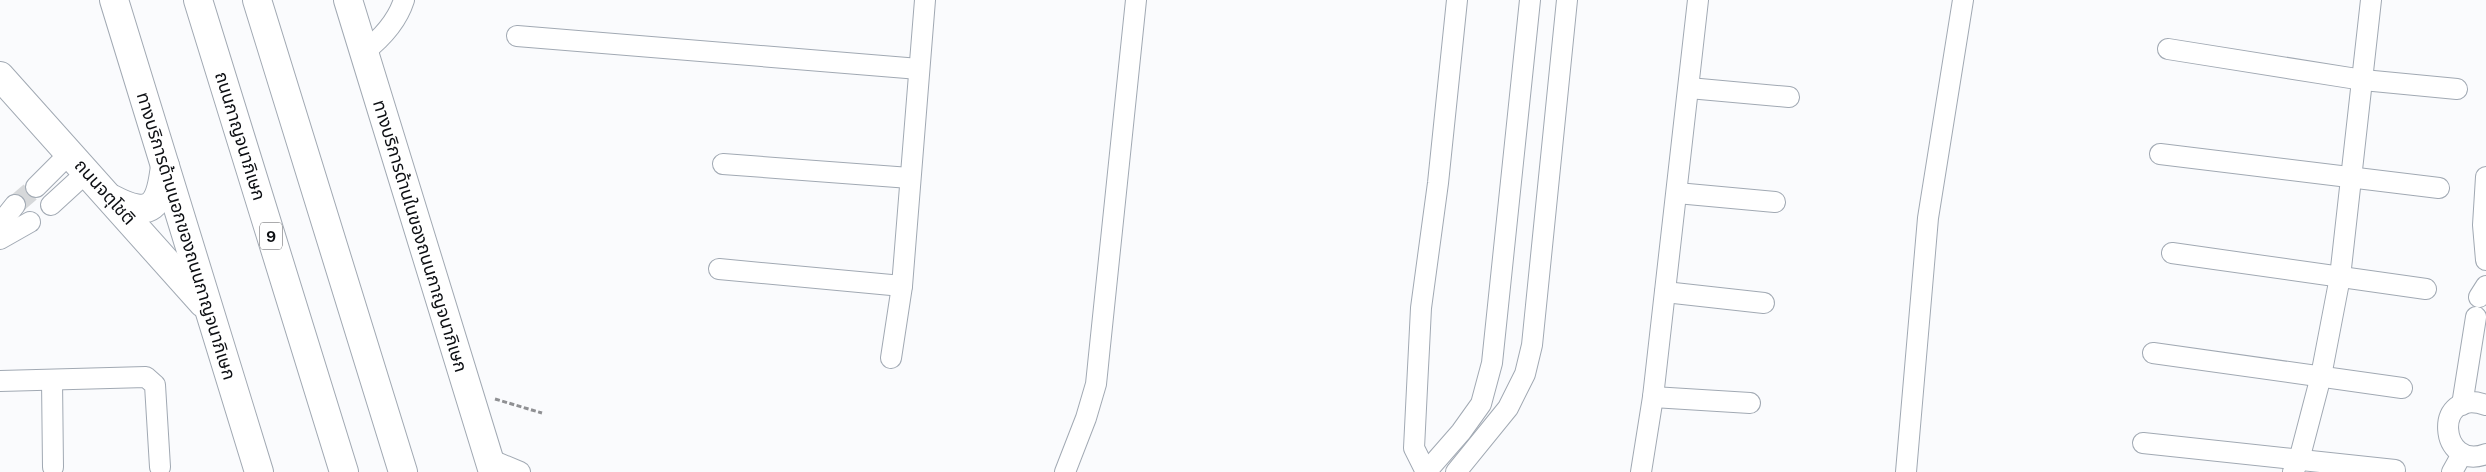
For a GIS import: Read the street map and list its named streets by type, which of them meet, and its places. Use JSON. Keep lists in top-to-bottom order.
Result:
{
  "streets": {
    "main road": [
      "ถนนกาญจนาภิเษก",
      "ถนนจตุโชติ",
      "ทางบริการด้านนอกของถนนกาญจนาภิเษก",
      "9",
      "ทางบริการด้านในของถนนกาญจนาภิเษก"
    ]
  },
  "crossings": [
    ["ถนนจตุโชติ", "ทางบริการด้านนอกของถนนกาญจนาภิเษก"]
  ]
}
